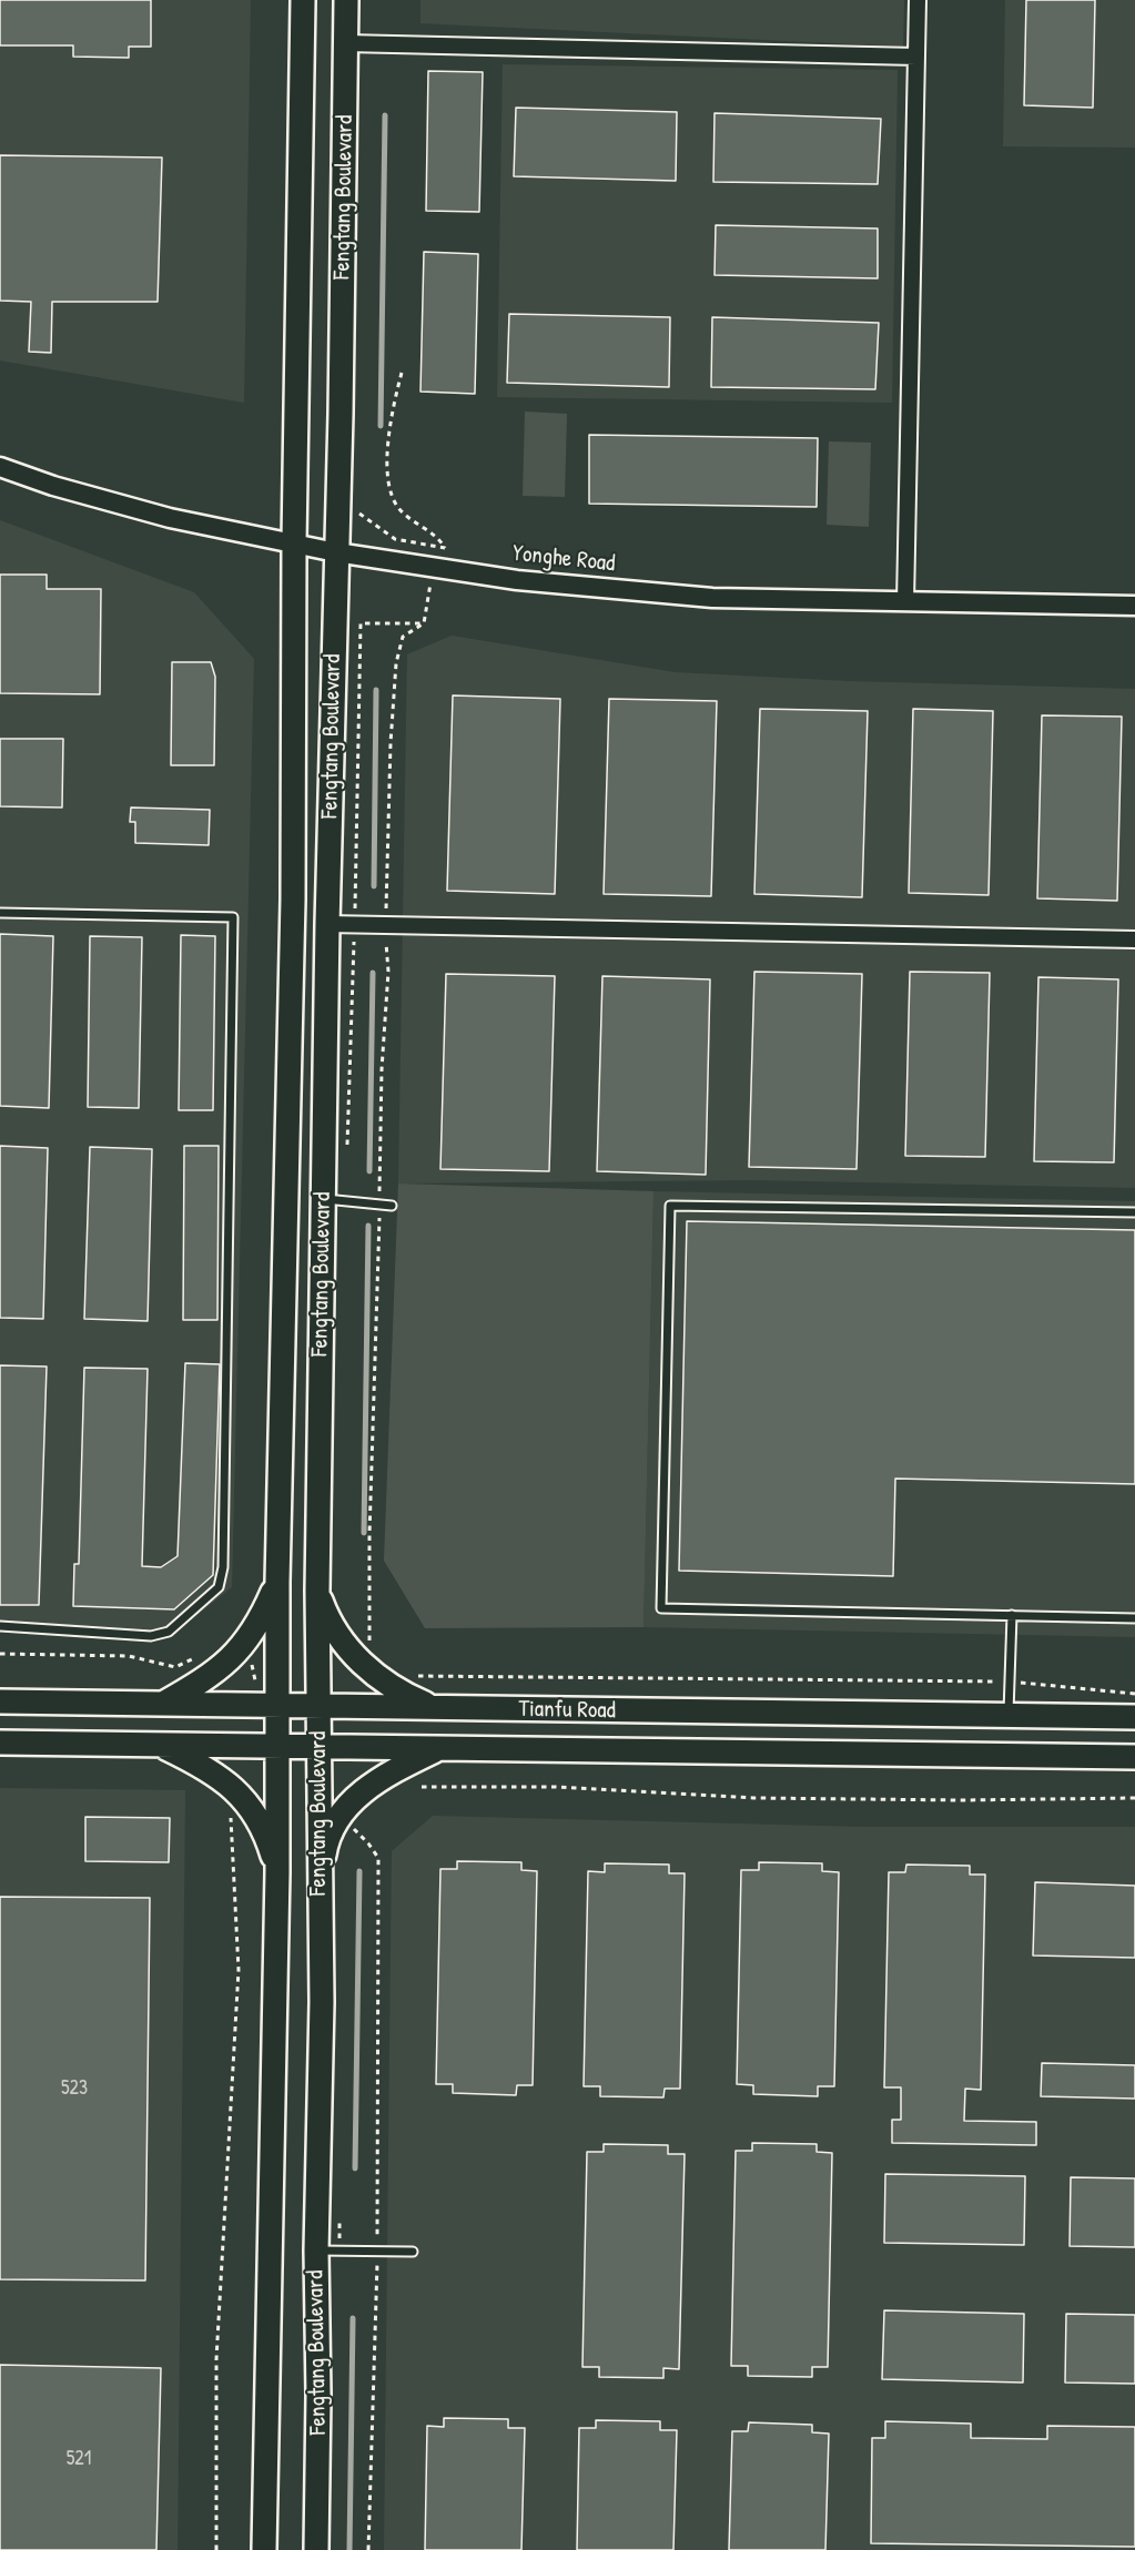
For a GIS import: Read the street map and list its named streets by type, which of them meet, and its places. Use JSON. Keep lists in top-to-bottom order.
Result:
{
  "streets": {
    "main road": ["Fengtang Boulevard", "Tianfu Road"],
    "street": ["Yonghe Road"]
  },
  "crossings": [
    ["Fengtang Boulevard", "Yonghe Road"],
    ["Fengtang Boulevard", "Tianfu Road"]
  ],
  "house_numbers": ["523", "521"]
}
